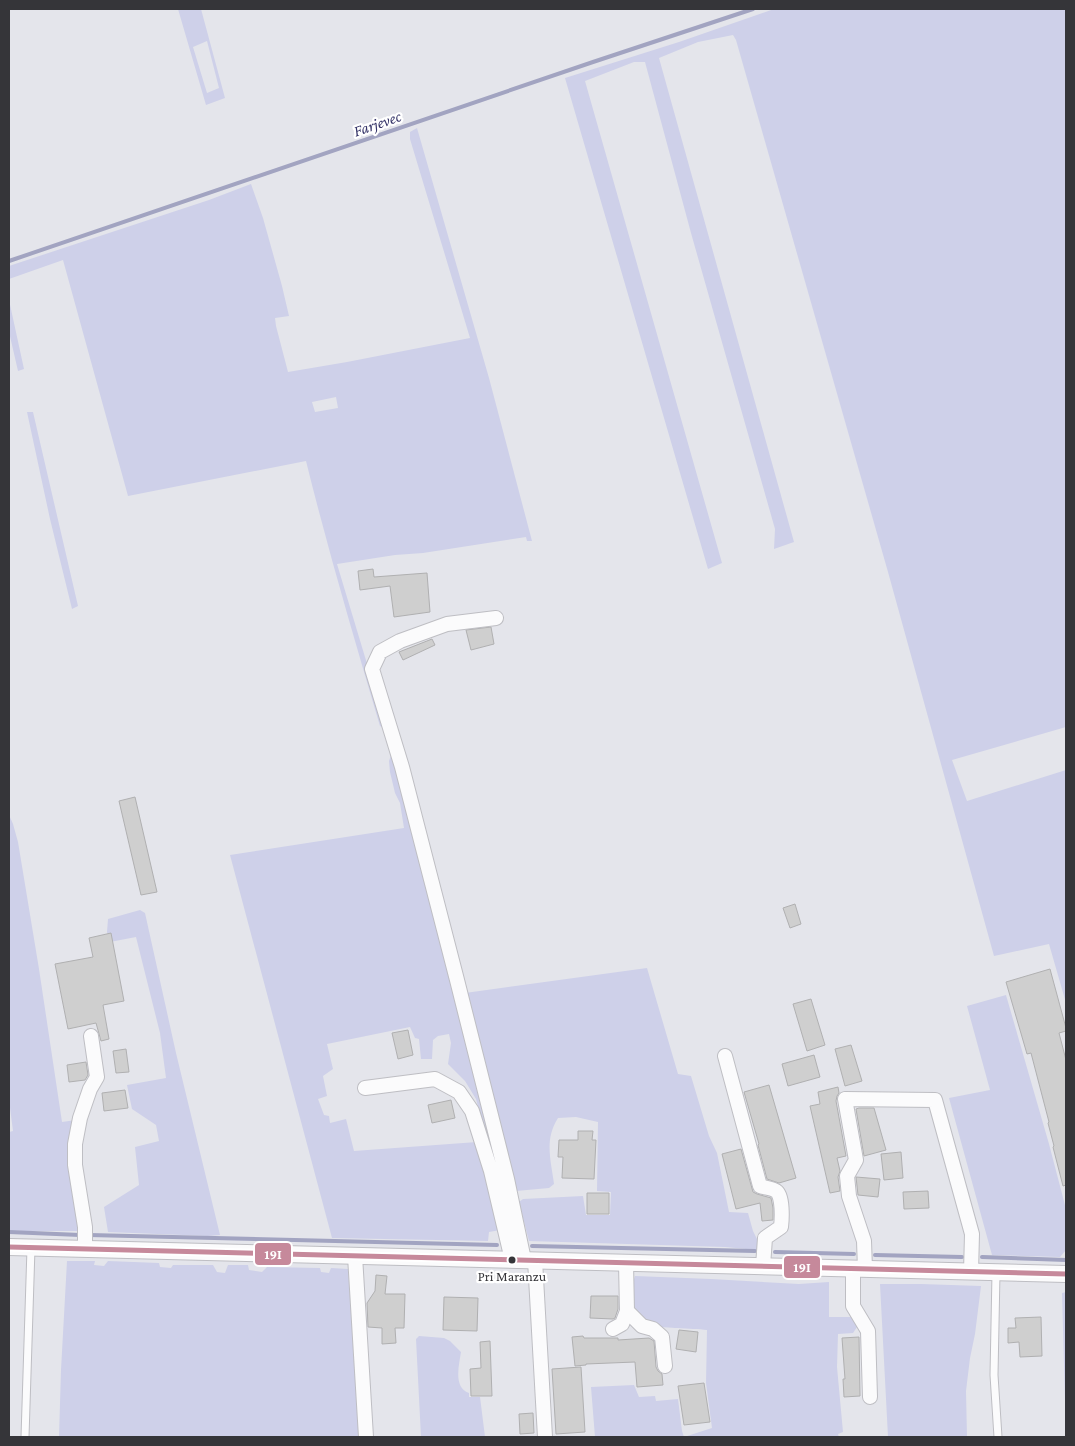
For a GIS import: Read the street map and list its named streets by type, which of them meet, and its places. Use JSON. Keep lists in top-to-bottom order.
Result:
{
  "water": ["Farjevec"],
  "places": ["Pri Maranzu"],
  "lines": ["transit line 19I"]
}
